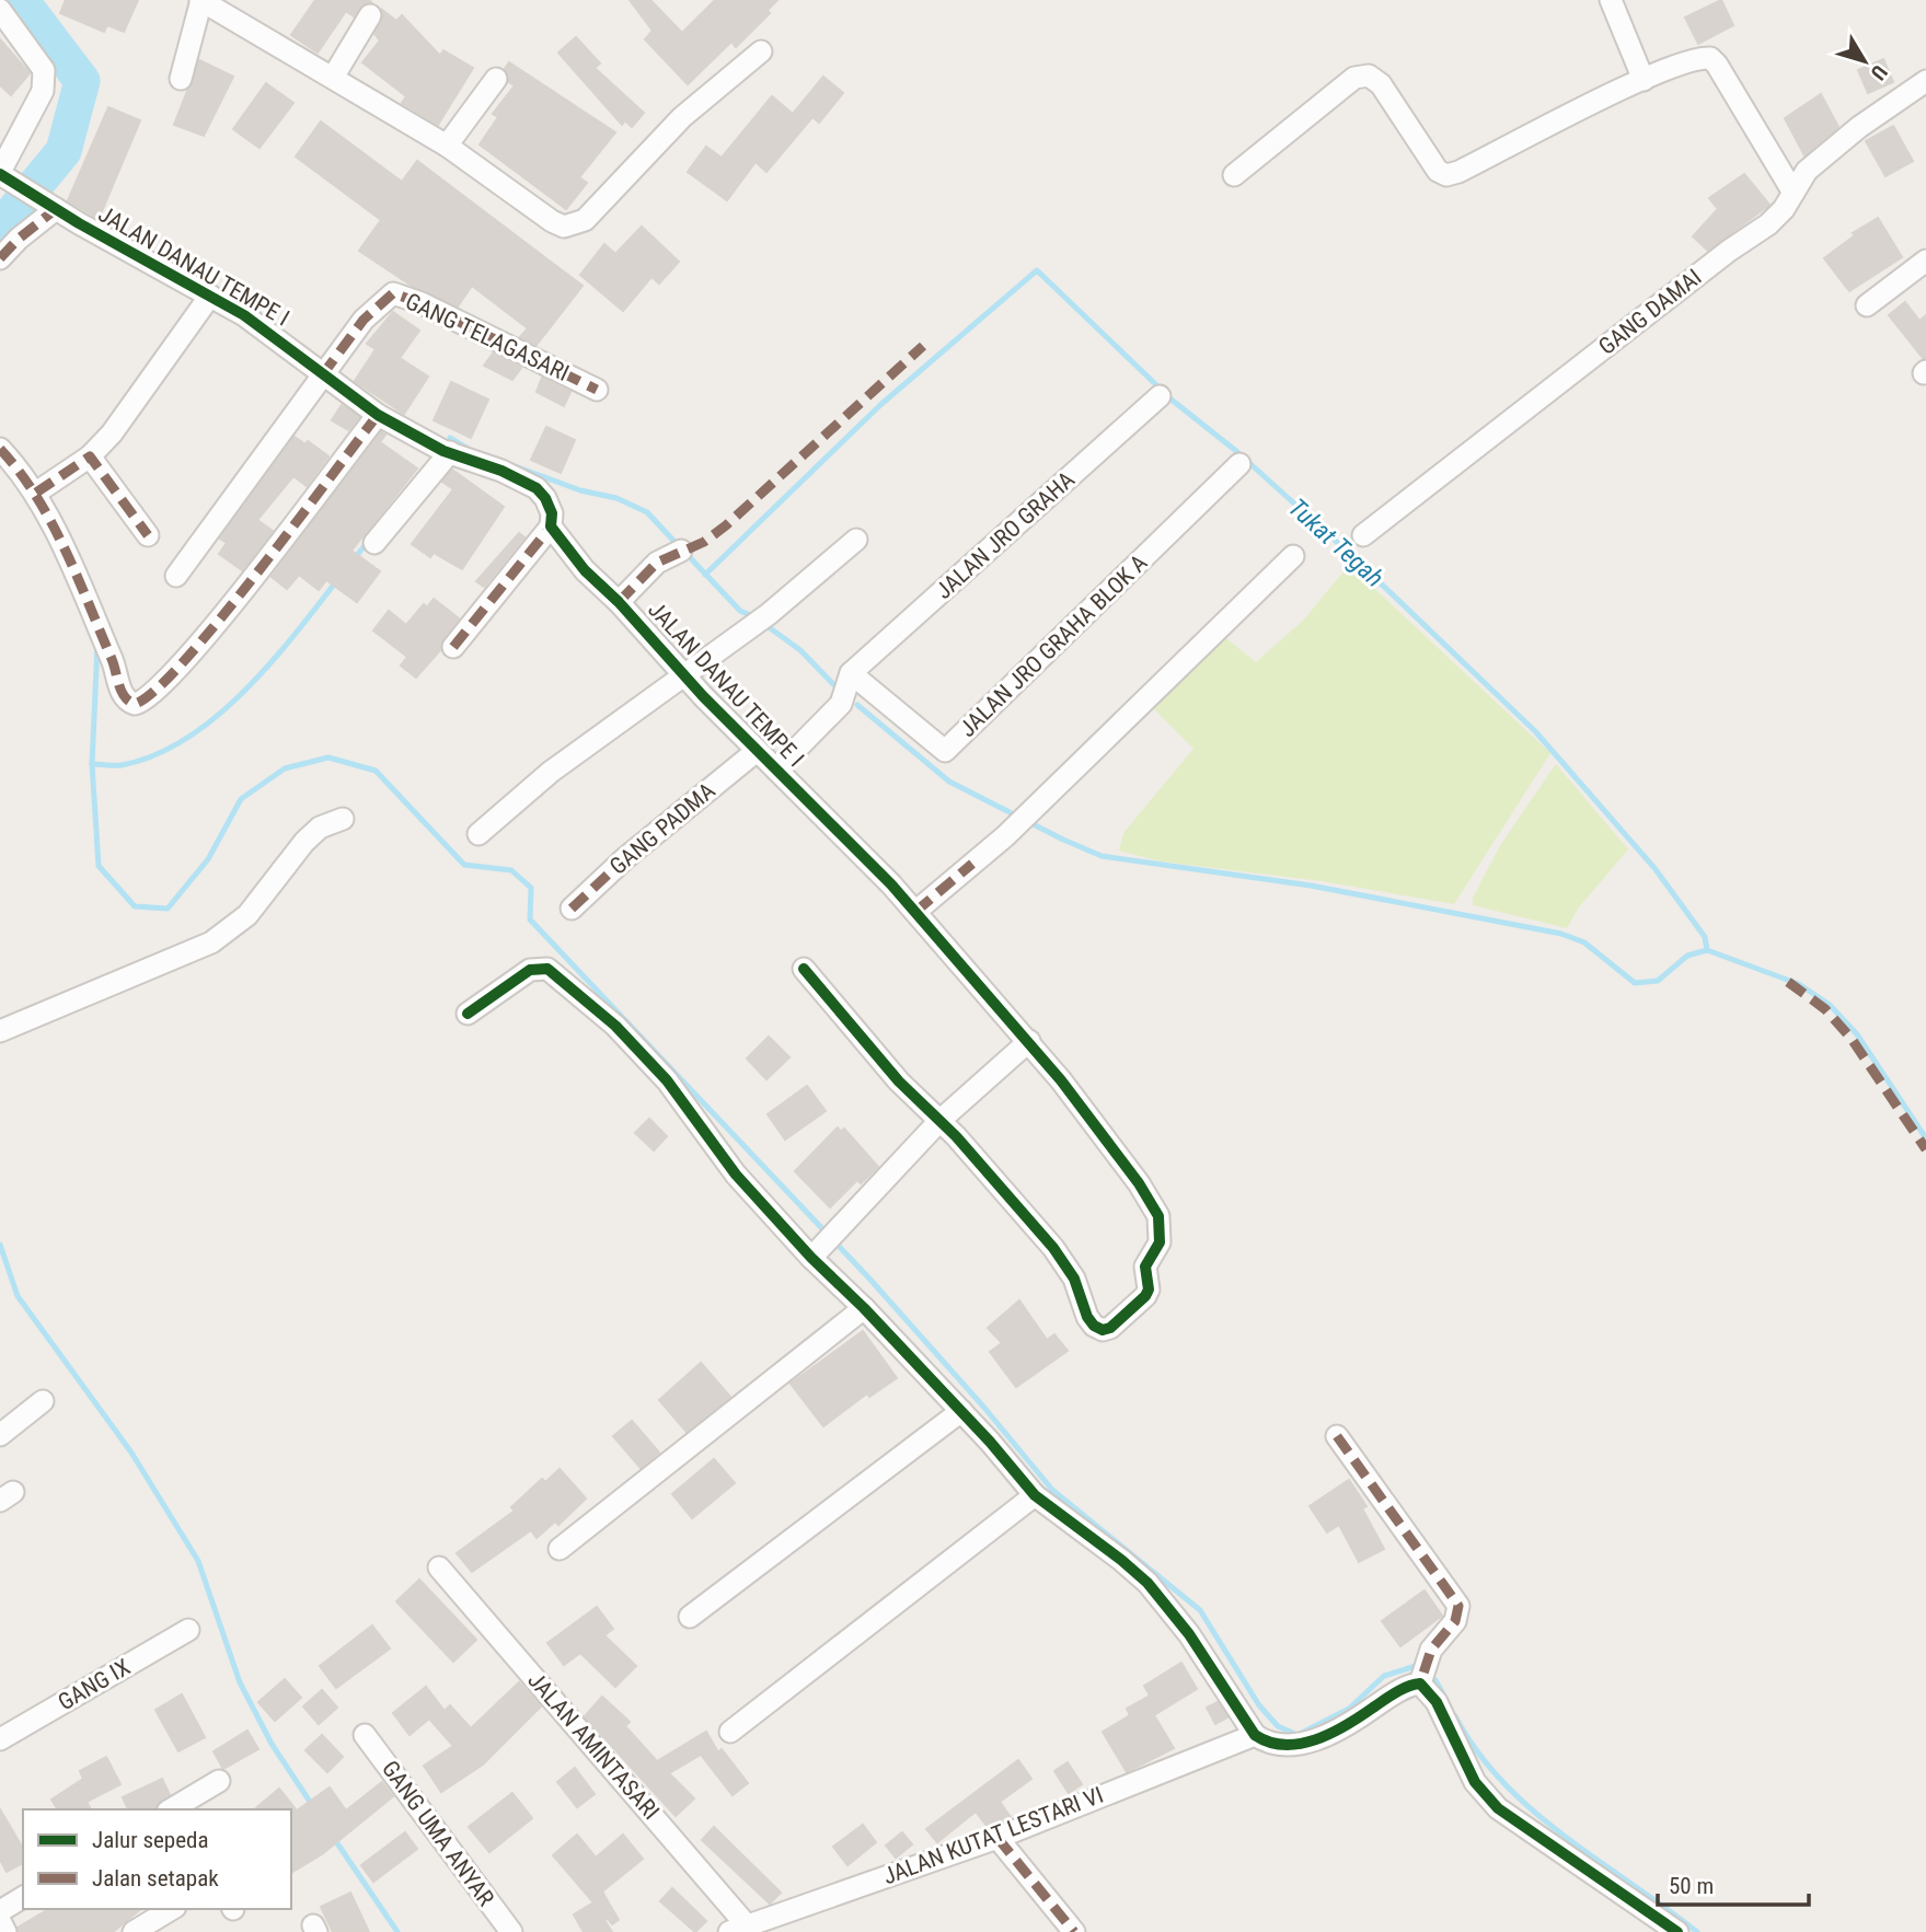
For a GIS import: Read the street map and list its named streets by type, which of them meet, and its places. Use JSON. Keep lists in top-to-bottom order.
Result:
{
  "streets": {
    "street": [
      "JALAN DANAU TEMPE I",
      "GANG DAMAI",
      "GANG TELAGASARI",
      "JALAN JRO GRAHA",
      "JALAN JRO GRAHA BLOK A",
      "GANG PADMA",
      "GANG IX",
      "JALAN AMINTASARI",
      "GANG UMA ANYAR",
      "JALAN KUTAT LESTARI VI"
    ]
  },
  "crossings": [
    ["JALAN DANAU TEMPE I", "GANG TELAGASARI"],
    ["JALAN DANAU TEMPE I", "GANG PADMA"],
    ["JALAN JRO GRAHA", "JALAN JRO GRAHA BLOK A"],
    ["JALAN AMINTASARI", "JALAN KUTAT LESTARI VI"]
  ],
  "water": ["Tukat Tegah"],
  "legend": ["Jalur sepeda", "Jalan setapak"],
  "scale_bar": "50 m",
  "north": "bottom right"
}
